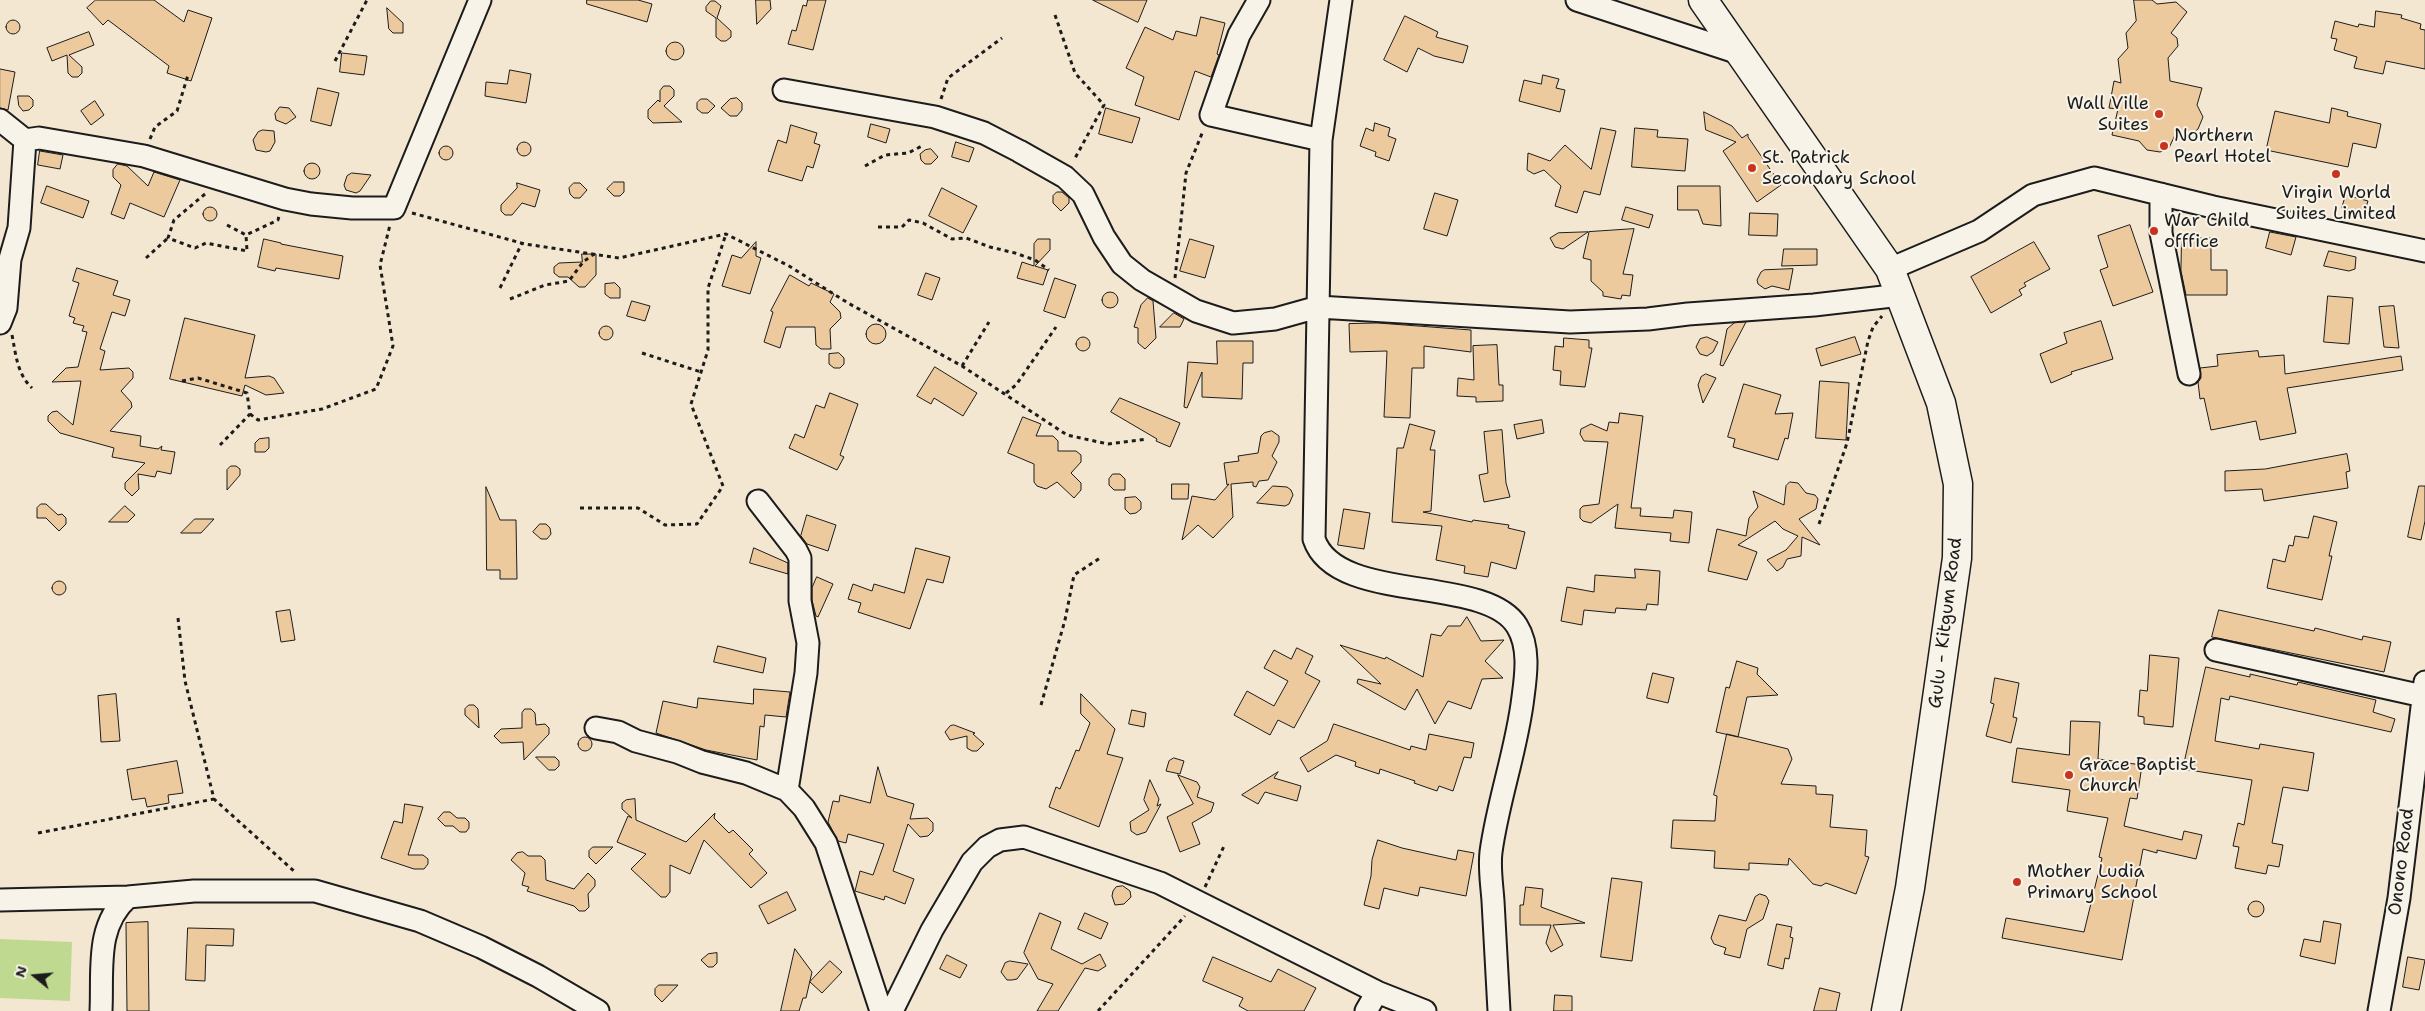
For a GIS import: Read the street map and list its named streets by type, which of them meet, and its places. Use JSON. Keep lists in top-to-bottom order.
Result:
{
  "streets": {
    "main road": ["Gulu - Kitgum Road"],
    "street": ["Onono Road"]
  },
  "places": [
    "Wall Ville Suites",
    "Northern Pearl Hotel",
    "St. Patrick Secondary School",
    "Virgin World Suites Limited",
    "War Child offfice",
    "Grace Baptist Church",
    "Mother Ludia Primary School"
  ],
  "north": "left"
}
